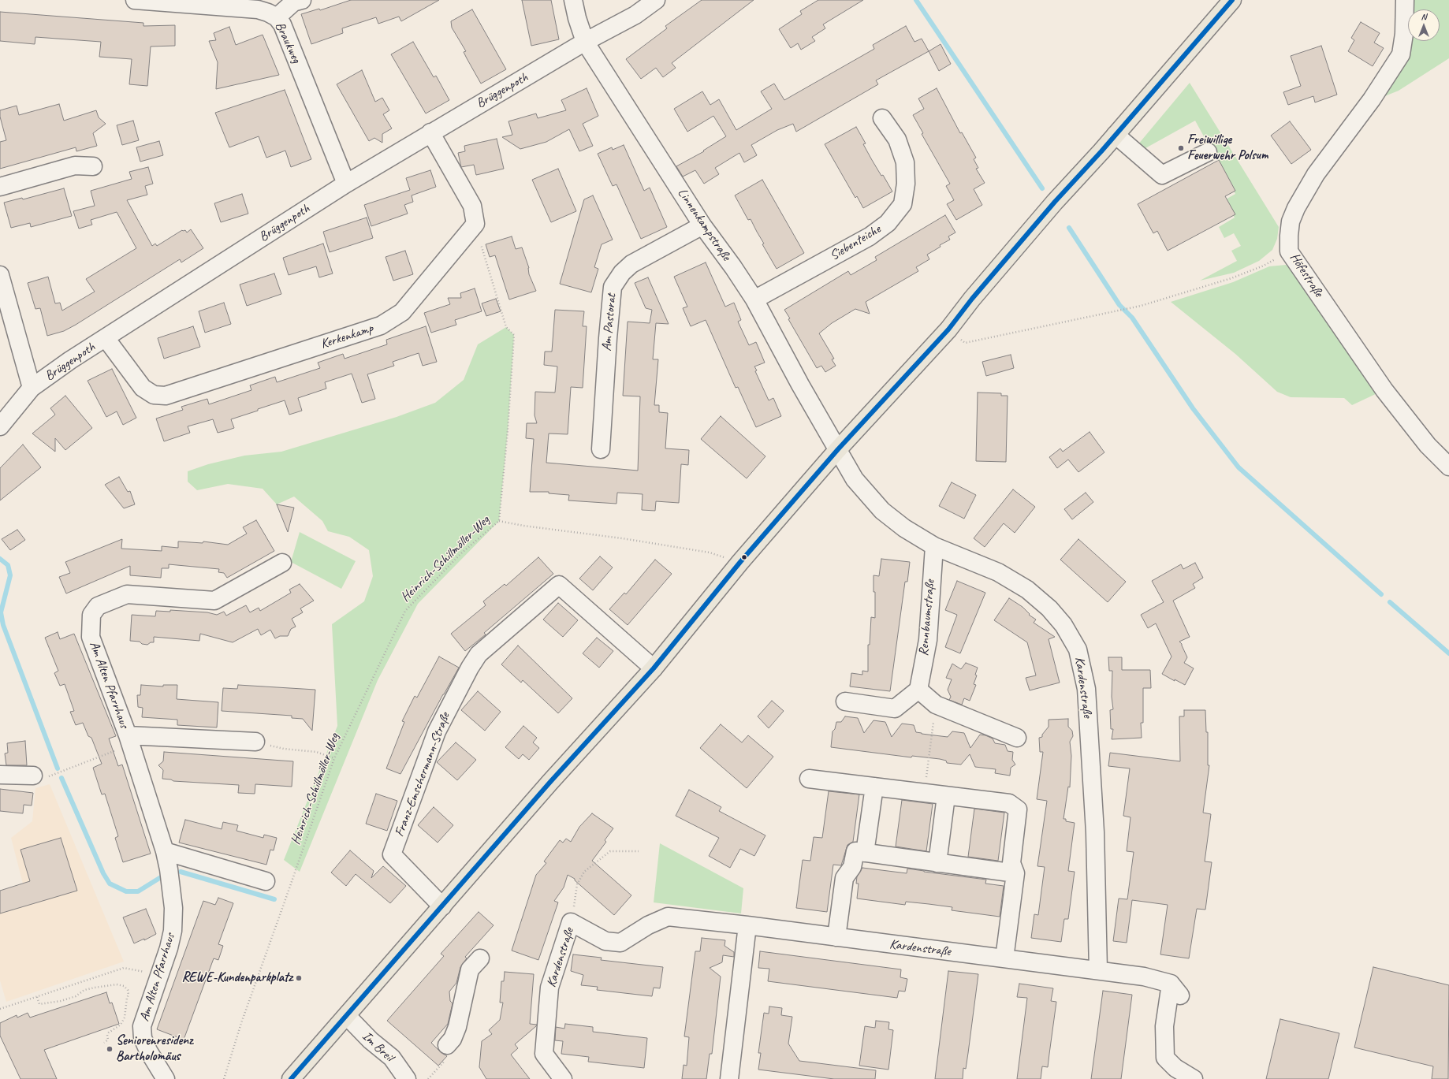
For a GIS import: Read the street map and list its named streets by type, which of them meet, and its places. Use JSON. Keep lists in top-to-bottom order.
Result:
{
  "streets": {
    "street": [
      "Braukweg",
      "Brüggenpoth",
      "Linnenkampstraße",
      "Siebenteiche",
      "Höfestraße",
      "Am Pastorat",
      "Kerkenkamp",
      "Rennbaumstraße",
      "Am Alten Pfarrhaus",
      "Kardenstraße",
      "Franz-Emschermann-Straße",
      "Im Breil"
    ],
    "path": ["Heinrich-Schillmöller-Weg"]
  },
  "crossings": [
    ["Braukweg", "Brüggenpoth"],
    ["Brüggenpoth", "Linnenkampstraße"],
    ["Brüggenpoth", "Kerkenkamp"],
    ["Linnenkampstraße", "Siebenteiche"],
    ["Linnenkampstraße", "Am Pastorat"],
    ["Linnenkampstraße", "Kardenstraße"],
    ["Rennbaumstraße", "Kardenstraße"]
  ],
  "places": ["Freiwillige Feuerwehr Polsum", "REWE-Kundenparkplatz", "Seniorenresidenz Bartholomäus"],
  "north": "top"
}
